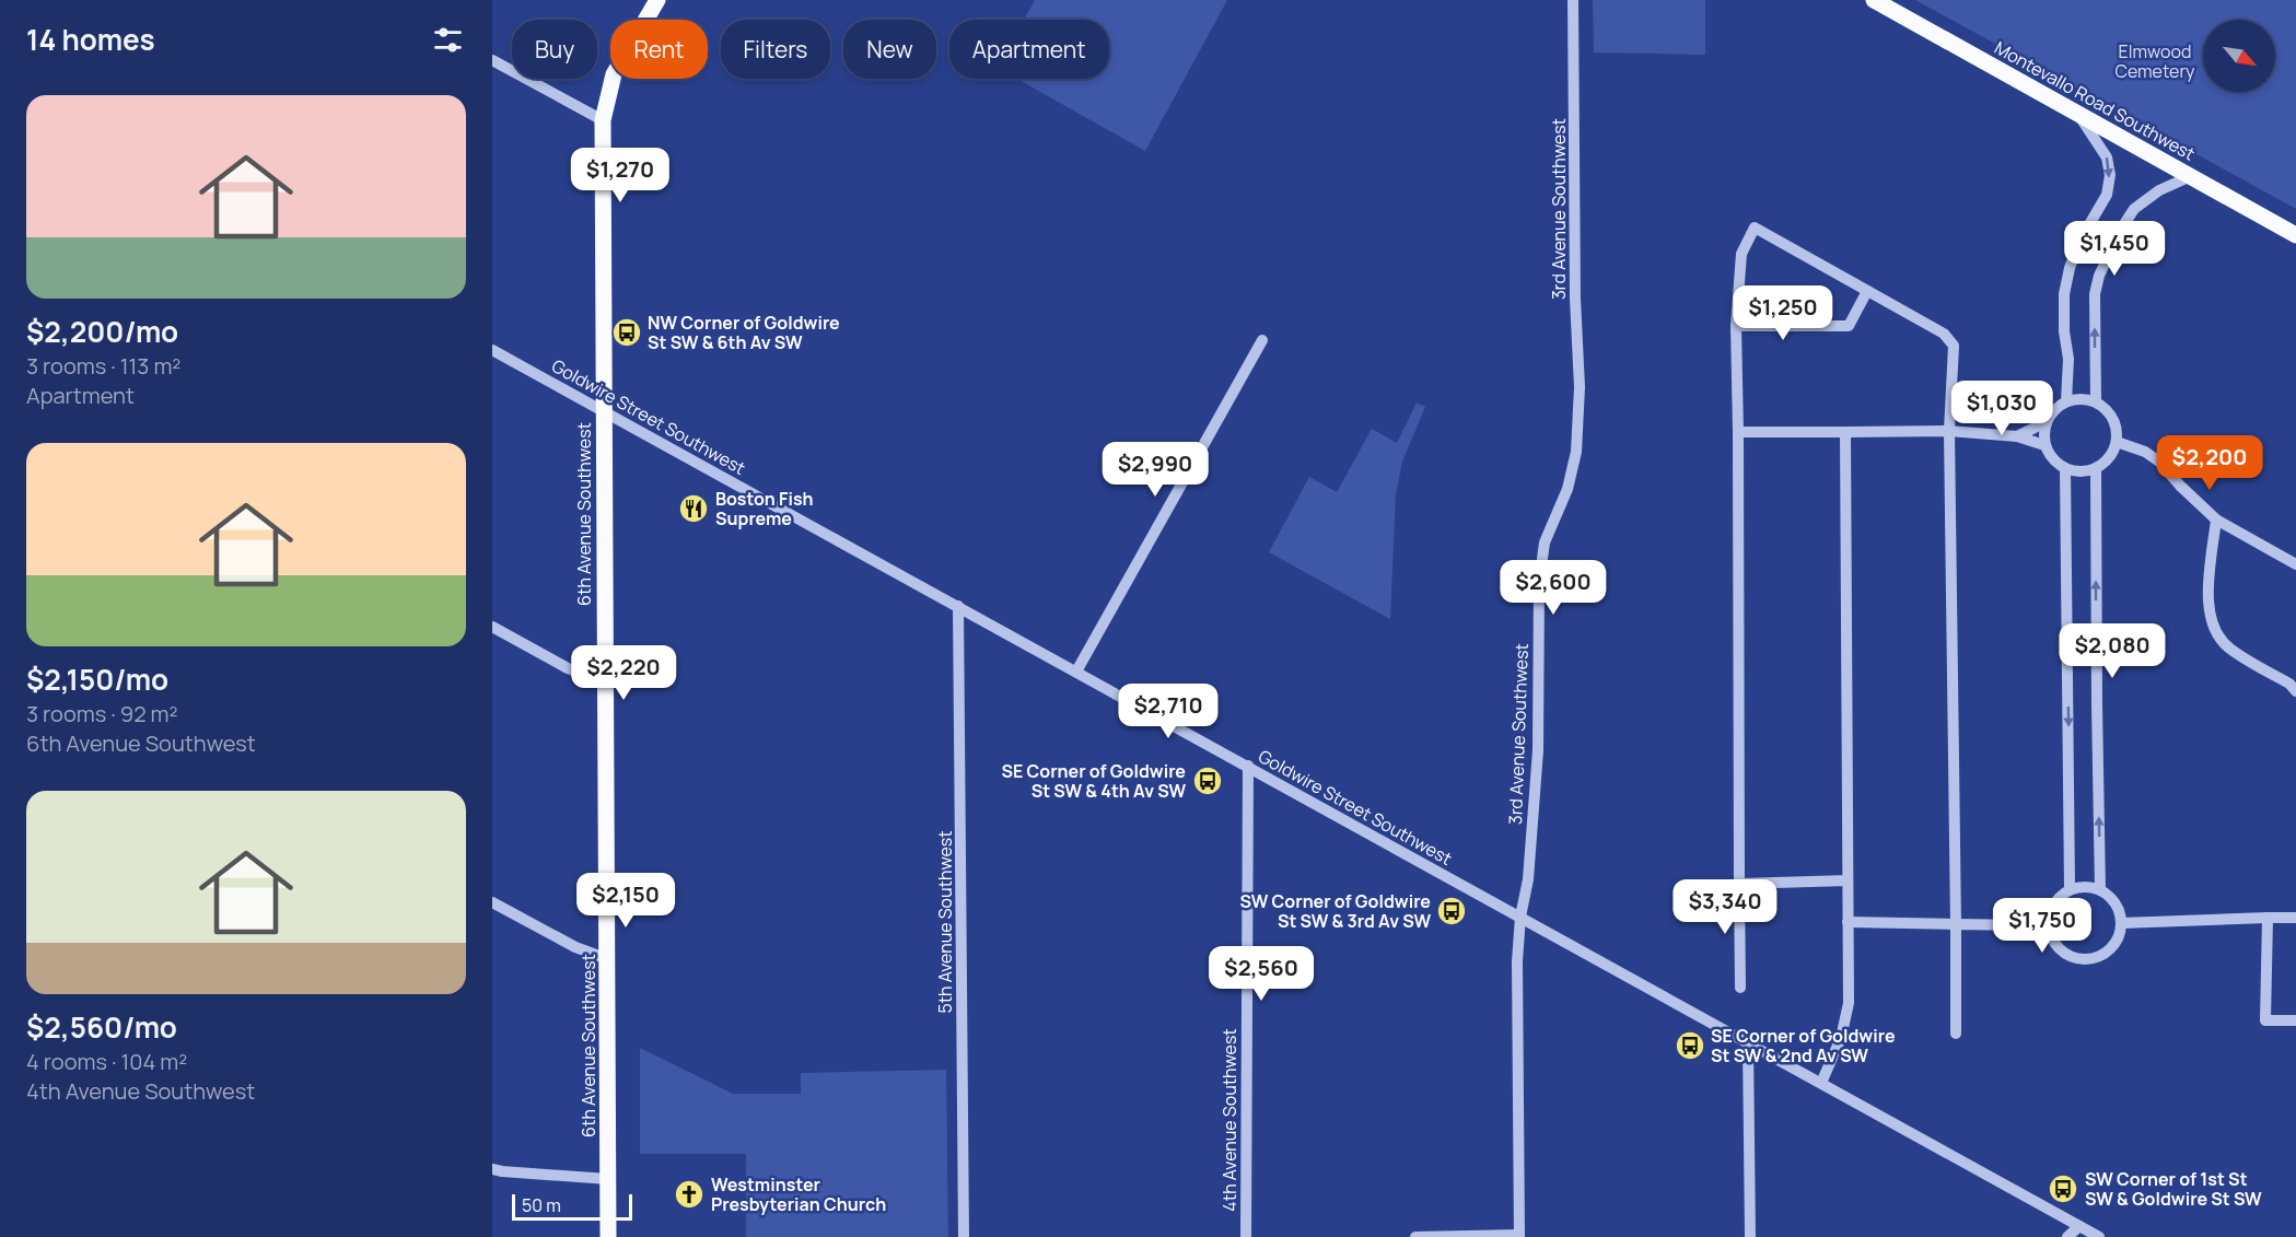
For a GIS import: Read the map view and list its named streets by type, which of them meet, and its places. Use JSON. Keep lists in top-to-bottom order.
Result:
{
  "streets": {
    "main road": ["Montevallo Road Southwest", "6th Avenue Southwest"],
    "street": [
      "3rd Avenue Southwest",
      "Goldwire Street Southwest",
      "5th Avenue Southwest",
      "4th Avenue Southwest"
    ]
  },
  "crossings": [
    ["3rd Avenue Southwest", "Goldwire Street Southwest"],
    ["Goldwire Street Southwest", "6th Avenue Southwest"],
    ["Goldwire Street Southwest", "5th Avenue Southwest"],
    ["Goldwire Street Southwest", "4th Avenue Southwest"]
  ],
  "parks": ["Elmwood Cemetery"],
  "places": {
    "bus stop": [
      "NW Corner of Goldwire St SW & 6th Av SW",
      "SE Corner of Goldwire St SW & 4th Av SW",
      "SW Corner of Goldwire St SW & 3rd Av SW",
      "SE Corner of Goldwire St SW & 2nd Av SW",
      "SW Corner of 1st St SW & Goldwire St SW"
    ],
    "restaurant": ["Boston Fish Supreme"],
    "church": ["Westminster Presbyterian Church"]
  },
  "scale_bar": "50 m",
  "north": "bottom right",
  "page": {
    "heading": "14 homes",
    "chip": [
      "Buy",
      "Rent",
      "Filters",
      "New",
      "Apartment"
    ],
    "list": [
      {
        "name": "$2,200/mo",
        "note": "3 rooms · 113 m² · Apartment"
      },
      {
        "name": "$2,150/mo",
        "note": "3 rooms · 92 m² · 6th Avenue Southwest"
      },
      {
        "name": "$2,560/mo",
        "note": "4 rooms · 104 m² · 4th Avenue Southwest"
      }
    ],
    "price": [
      "$1,270",
      "$1,450",
      "$1,250",
      "$1,030",
      "$2,200",
      "$2,990",
      "$2,600",
      "$2,080",
      "$2,220",
      "$2,710",
      "$2,150",
      "$3,340",
      "$1,750",
      "$2,560"
    ],
    "scale": "50 m"
  }
}
